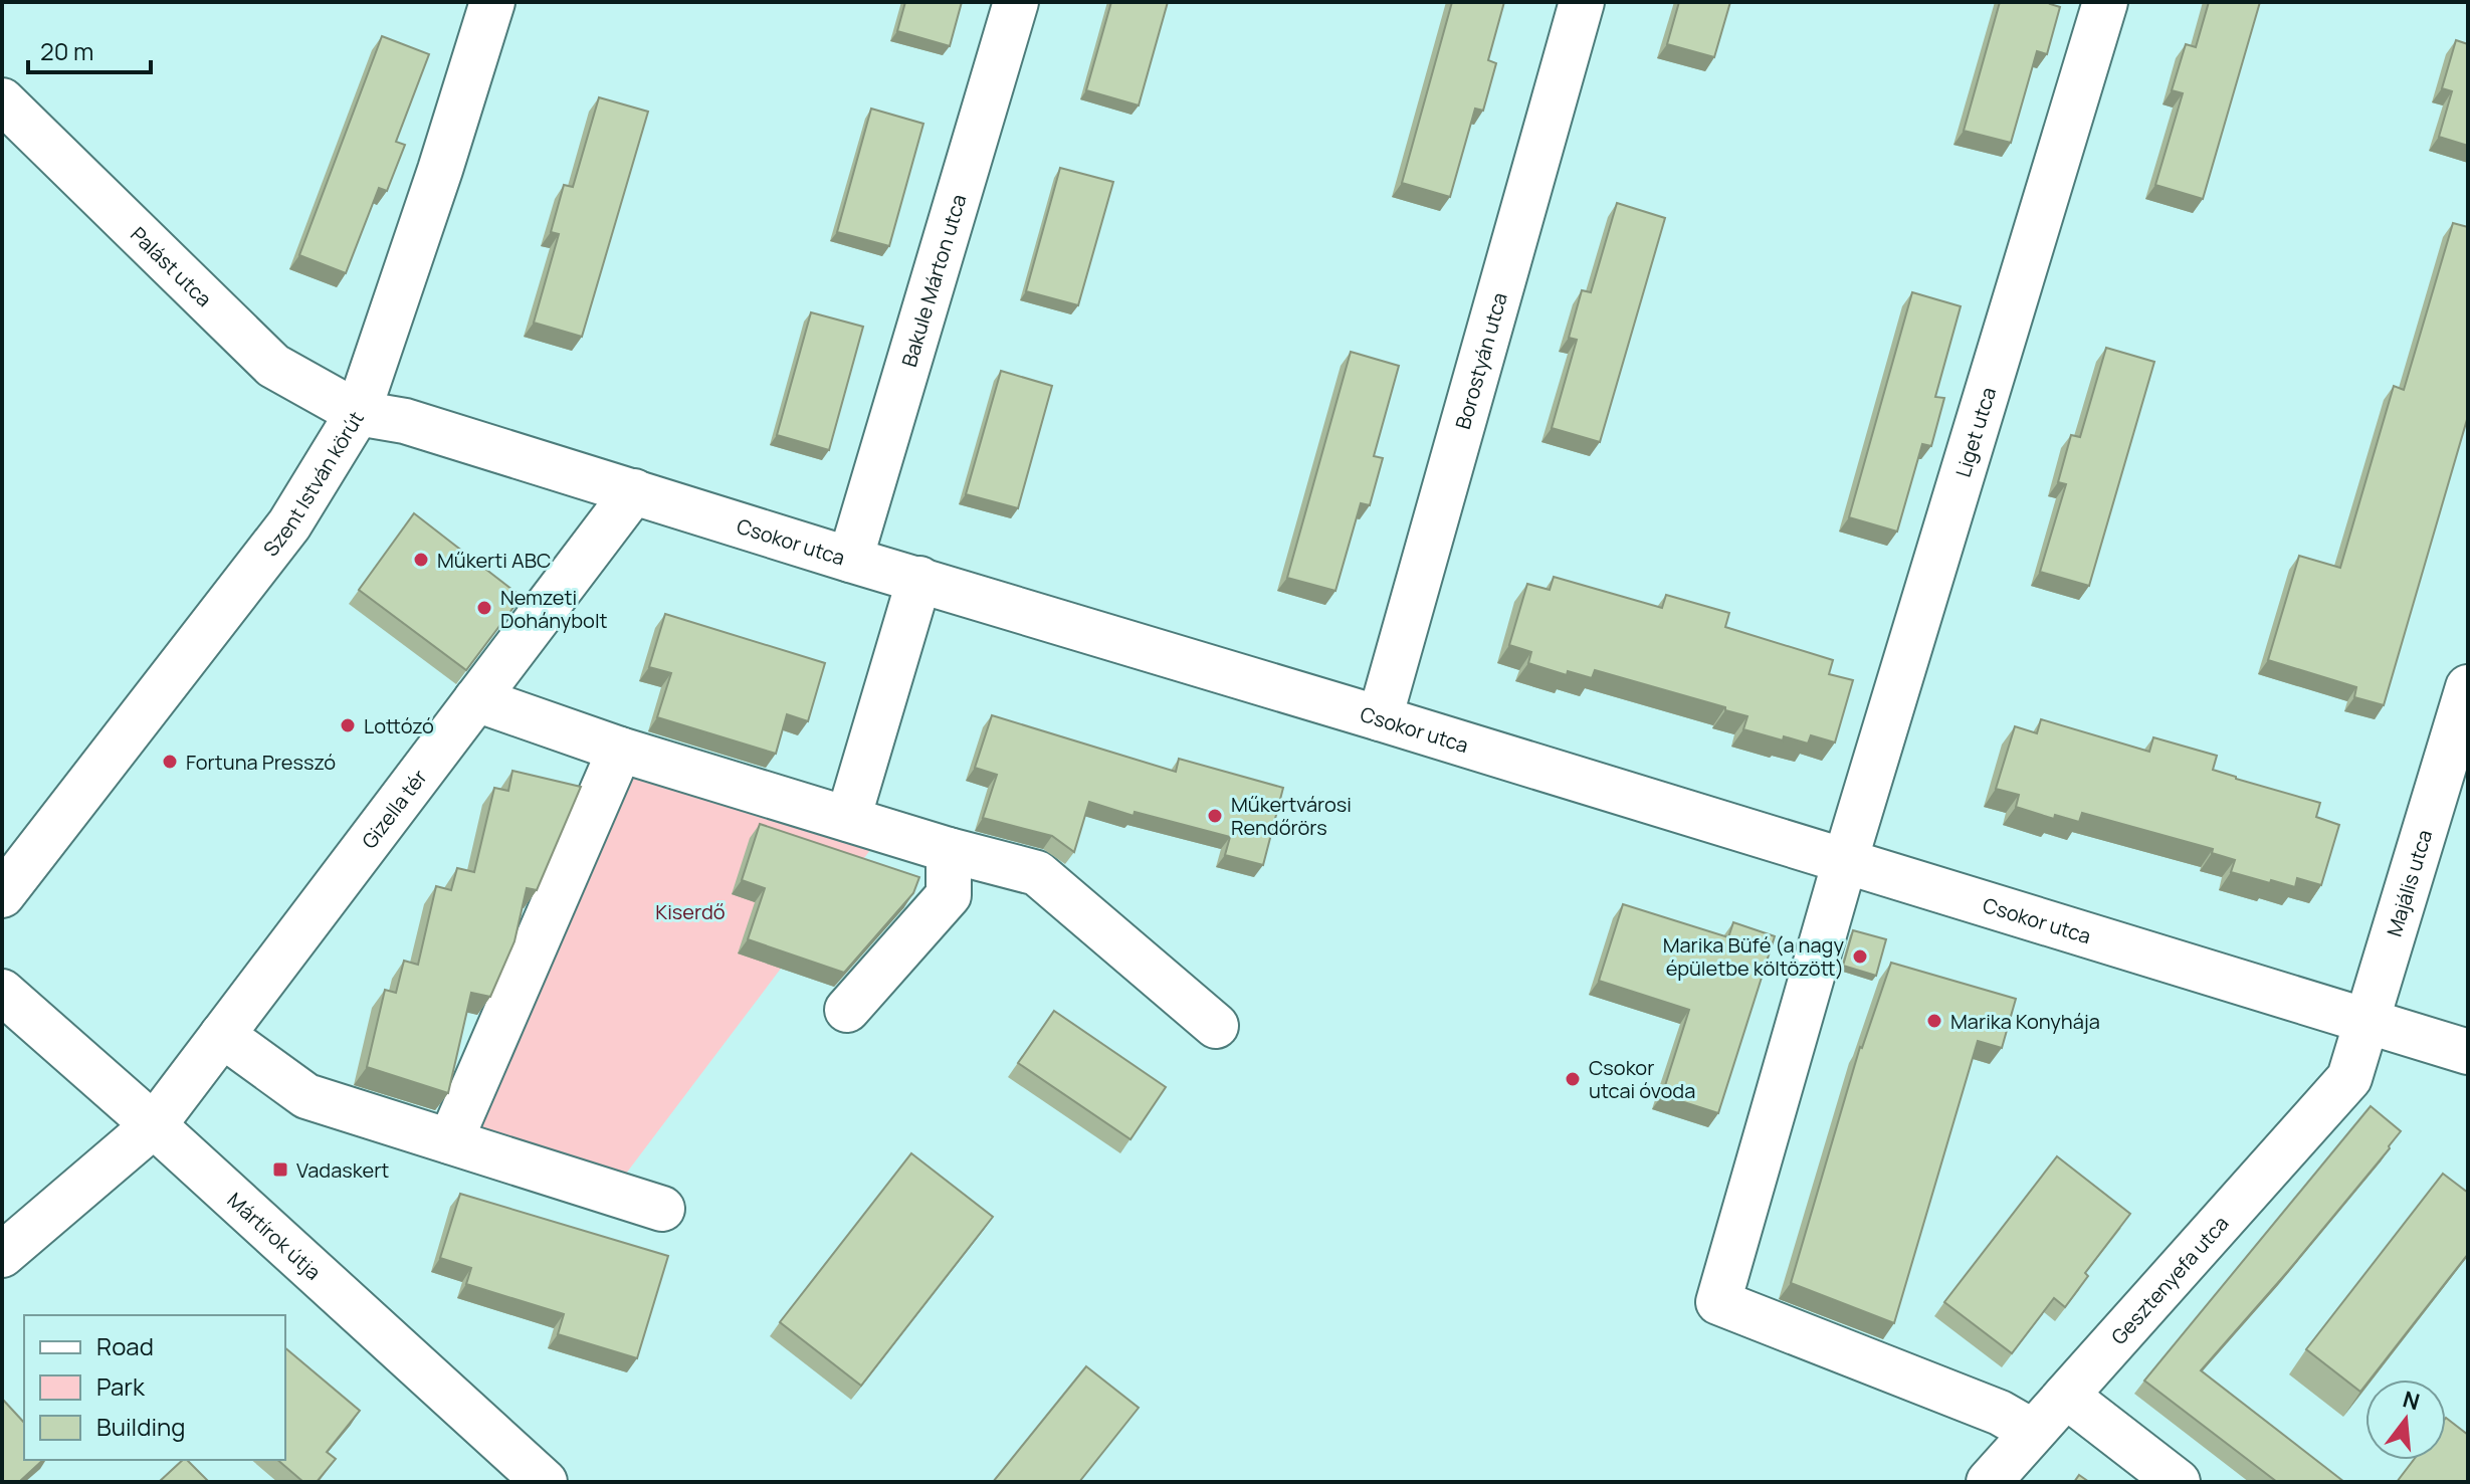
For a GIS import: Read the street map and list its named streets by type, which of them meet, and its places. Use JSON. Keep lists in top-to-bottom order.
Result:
{
  "streets": {
    "street": [
      "Palást utca",
      "Bakule Márton utca",
      "Borostyán utca",
      "Liget utca",
      "Szent István körút",
      "Csokor utca",
      "Gizella tér",
      "Majális utca",
      "Mártírok útja",
      "Gesztenyefa utca"
    ]
  },
  "crossings": [
    ["Palást utca", "Szent István körút"],
    ["Palást utca", "Csokor utca"],
    ["Bakule Márton utca", "Csokor utca"],
    ["Borostyán utca", "Csokor utca"],
    ["Liget utca", "Csokor utca"],
    ["Liget utca", "Gesztenyefa utca"],
    ["Szent István körút", "Csokor utca"],
    ["Csokor utca", "Gizella tér"],
    ["Csokor utca", "Majális utca"],
    ["Gizella tér", "Mártírok útja"],
    ["Majális utca", "Gesztenyefa utca"]
  ],
  "parks": ["Kiserdő"],
  "places": {
    "other": [
      "Műkerti ABC",
      "Nemzeti Dohánybolt",
      "Lottózó",
      "Fortuna Presszó",
      "Műkertvárosi Rendőrörs",
      "Marika Büfé (a nagy épületbe költözött)",
      "Marika Konyhája",
      "Csokor utcai óvoda"
    ],
    "transit": ["Vadaskert"]
  },
  "legend": ["Road", "Park", "Building"],
  "scale_bar": "20 m",
  "north": "top"
}
